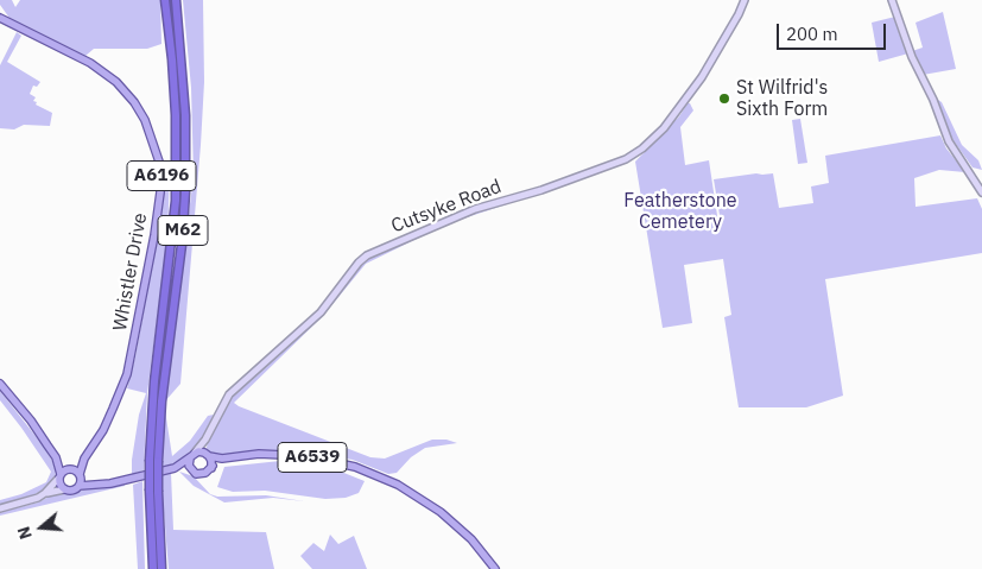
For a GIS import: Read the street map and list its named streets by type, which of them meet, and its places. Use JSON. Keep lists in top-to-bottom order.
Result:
{
  "streets": {
    "highway": ["M62"],
    "main road": [
      "A6196",
      "Cutsyke Road",
      "Whistler Drive",
      "A6539"
    ]
  },
  "crossings": [
    ["Cutsyke Road", "Whistler Drive"],
    ["Cutsyke Road", "A6539"]
  ],
  "parks": ["Featherstone Cemetery"],
  "places": ["St Wilfrid's Sixth Form"],
  "scale_bar": "200 m",
  "north": "left"
}
